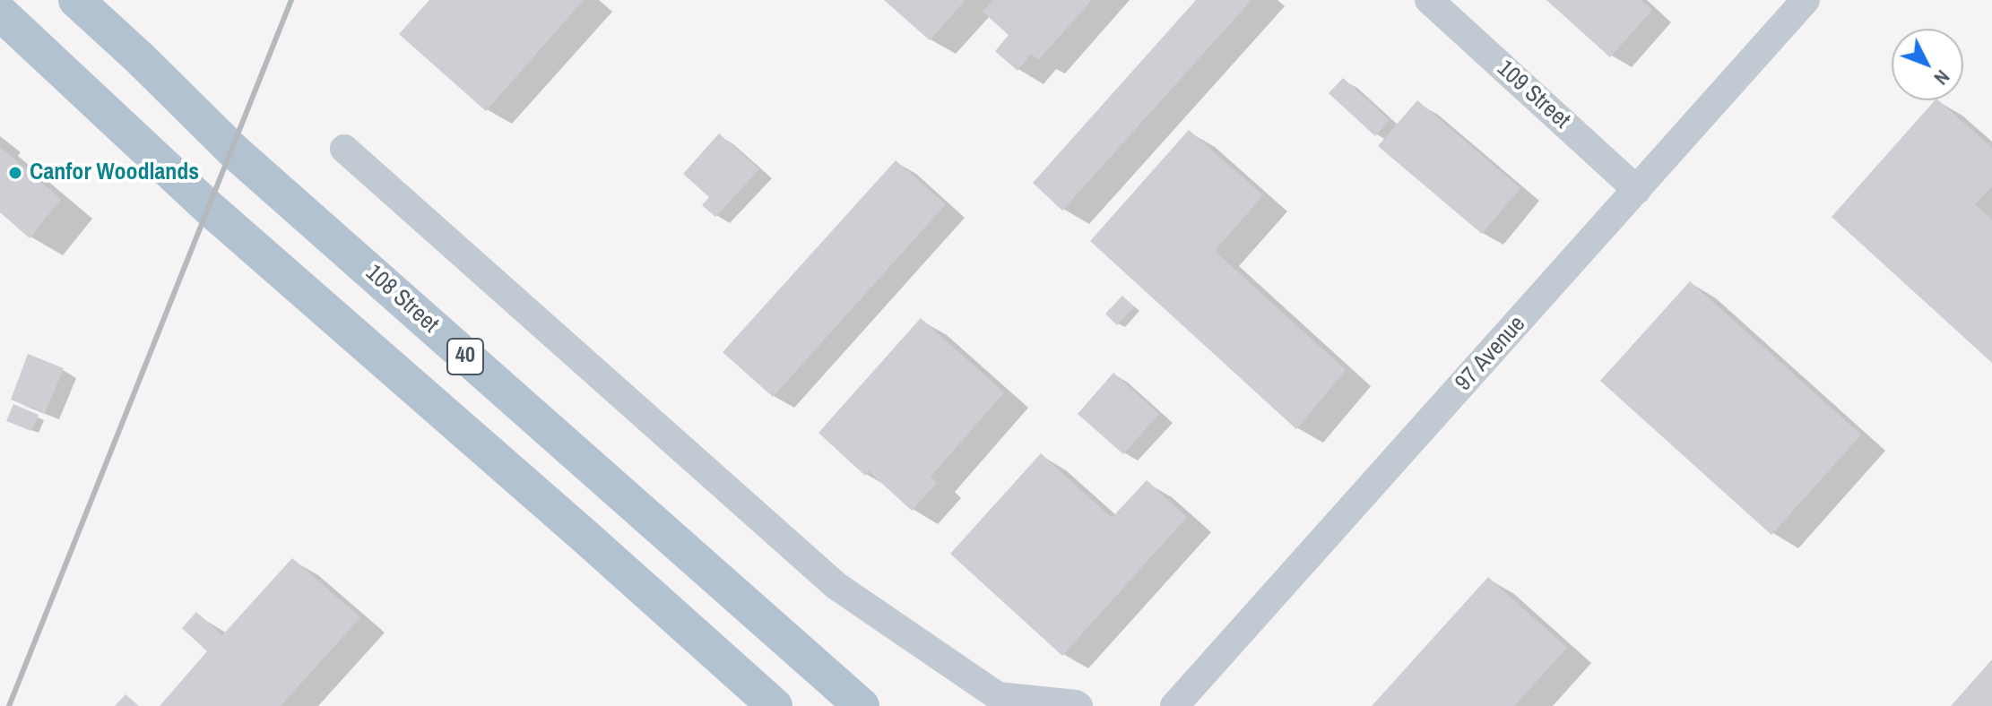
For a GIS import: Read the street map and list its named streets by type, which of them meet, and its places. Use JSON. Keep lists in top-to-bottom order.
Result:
{
  "streets": {
    "main road": ["108 Street", "40"],
    "street": ["109 Street", "97 Avenue"]
  },
  "crossings": [
    ["109 Street", "97 Avenue"]
  ],
  "places": ["Canfor Woodlands"],
  "north": "bottom right"
}
